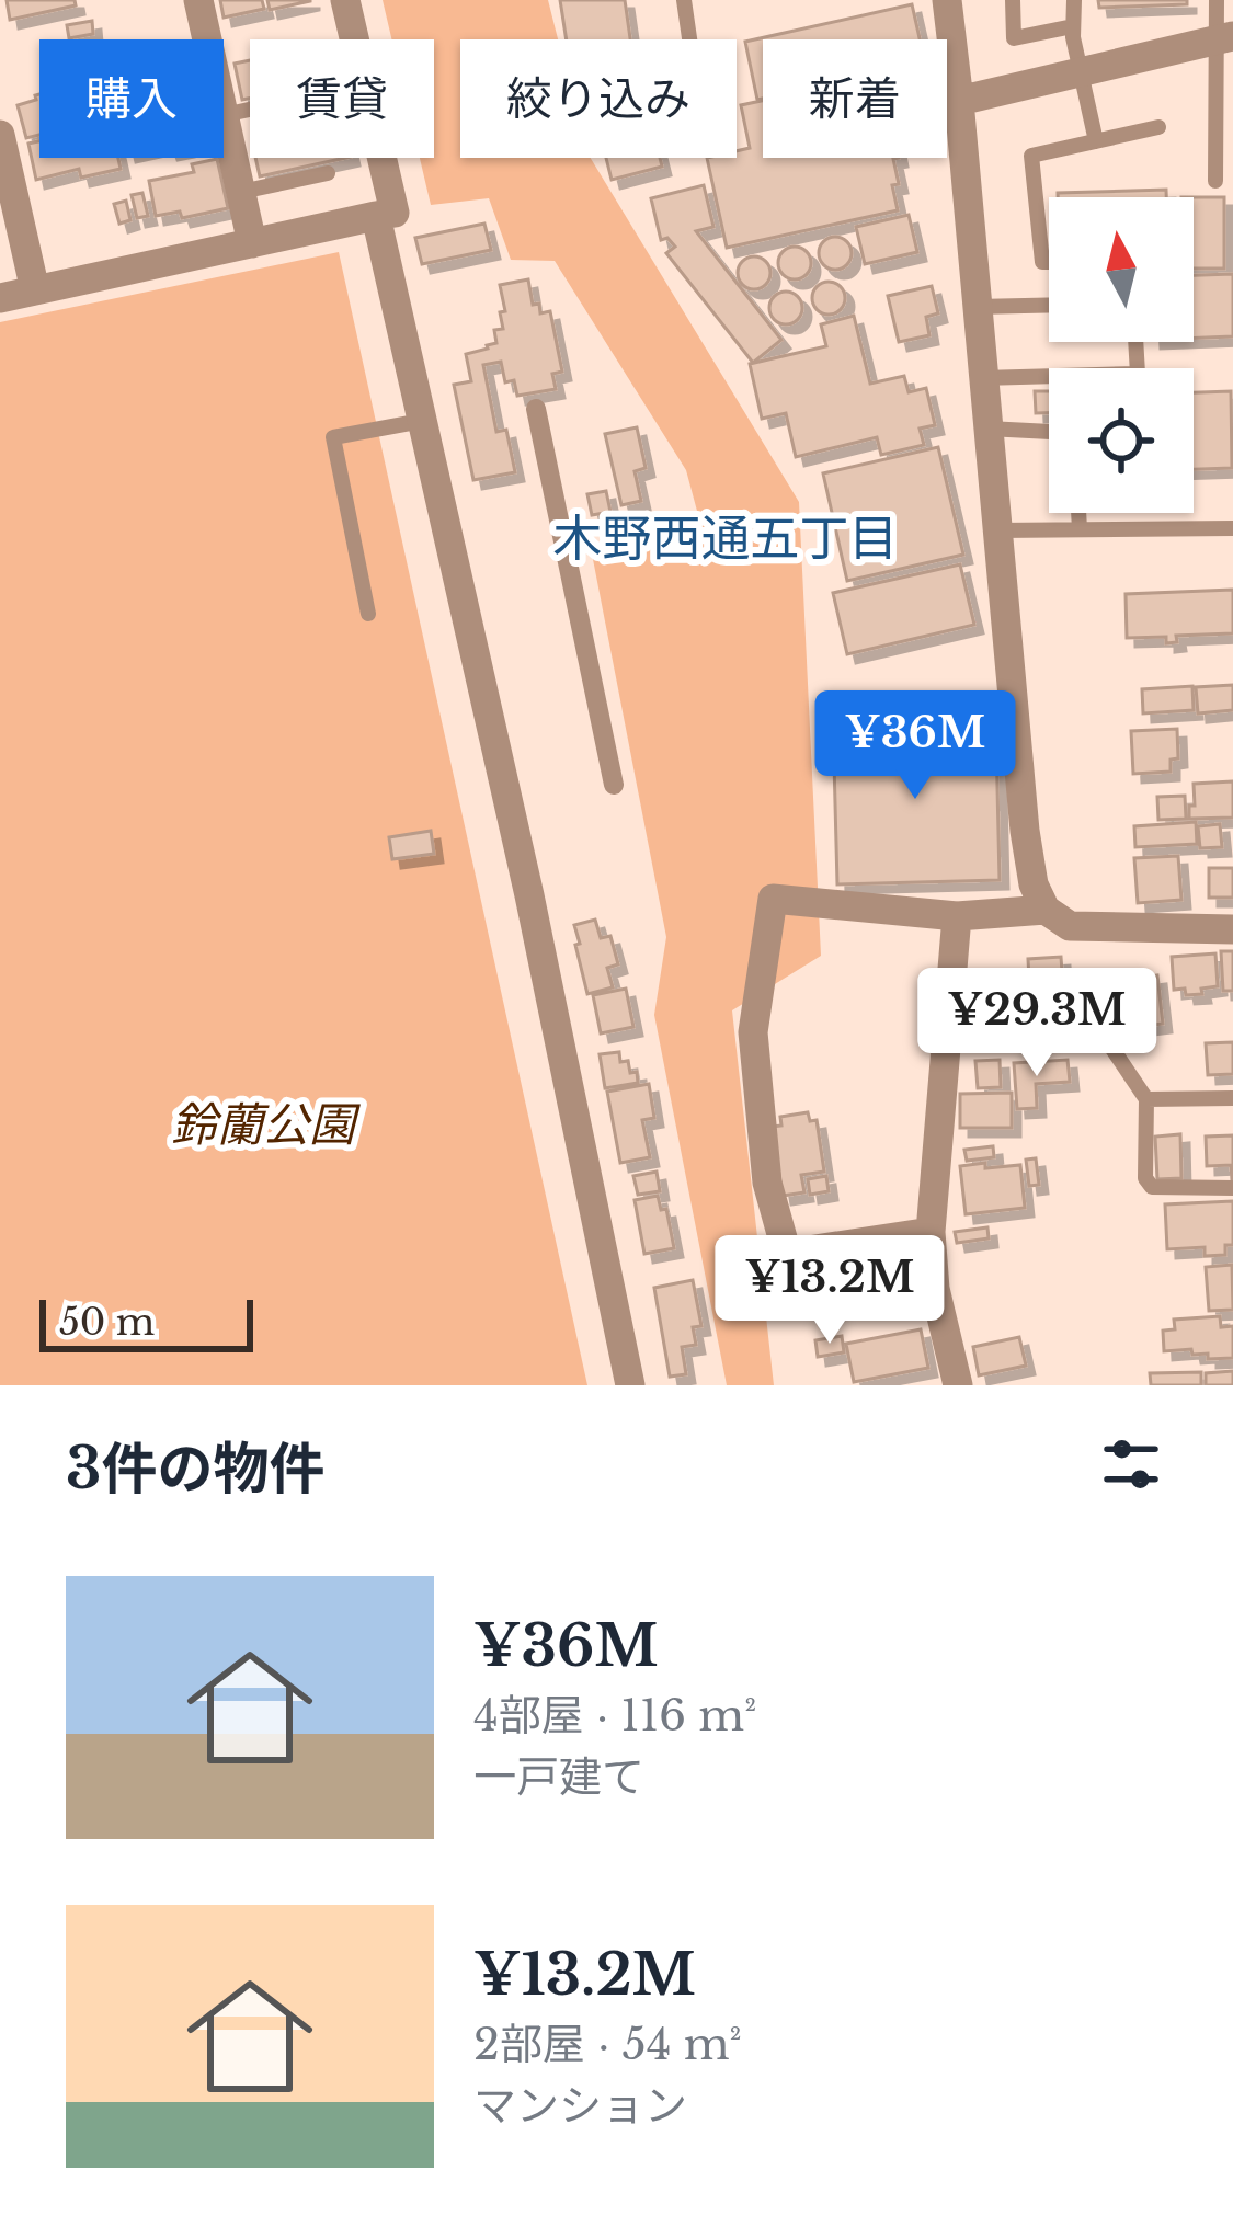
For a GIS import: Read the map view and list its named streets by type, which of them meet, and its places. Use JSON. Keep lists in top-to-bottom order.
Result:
{
  "districts": ["木野西通五丁目"],
  "parks": ["鈴蘭公園"],
  "scale_bar": "50 m",
  "north": "top",
  "page": {
    "chip": [
      "購入",
      "賃貸",
      "絞り込み",
      "新着"
    ],
    "price": ["¥36M", "¥29.3M", "¥13.2M"],
    "scale": "50 m",
    "heading": "3件の物件",
    "list": [
      {
        "name": "¥36M",
        "note": "4部屋 · 116 m² · 一戸建て"
      },
      {
        "name": "¥13.2M",
        "note": "2部屋 · 54 m² · マンション"
      }
    ]
  }
}
